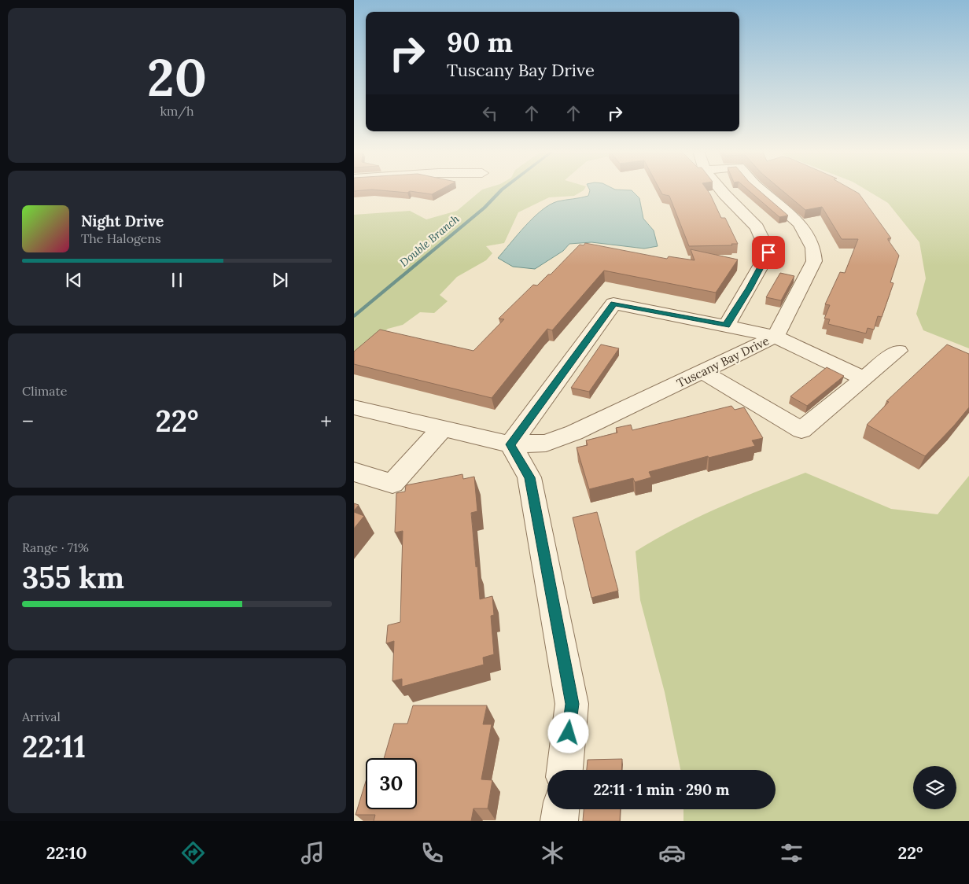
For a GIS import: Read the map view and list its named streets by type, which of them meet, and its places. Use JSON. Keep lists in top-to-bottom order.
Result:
{
  "streets": {
    "street": ["Tuscany Bay Drive"]
  },
  "water": ["Double Branch"],
  "page": {
    "tile": [
      ["20", "km/h"],
      "Climate",
      ["Range · 71%", "355 km"],
      ["Arrival", "22:11"]
    ],
    "turn": ["90 m", "Tuscany Bay Drive"],
    "song": ["Night Drive", "The Halogens"],
    "heat": ["−", "22°", "+"],
    "limit": "30",
    "trip": "22:11 · 1 min · 290 m",
    "tabs": ["22:10", "22°"]
  }
}
